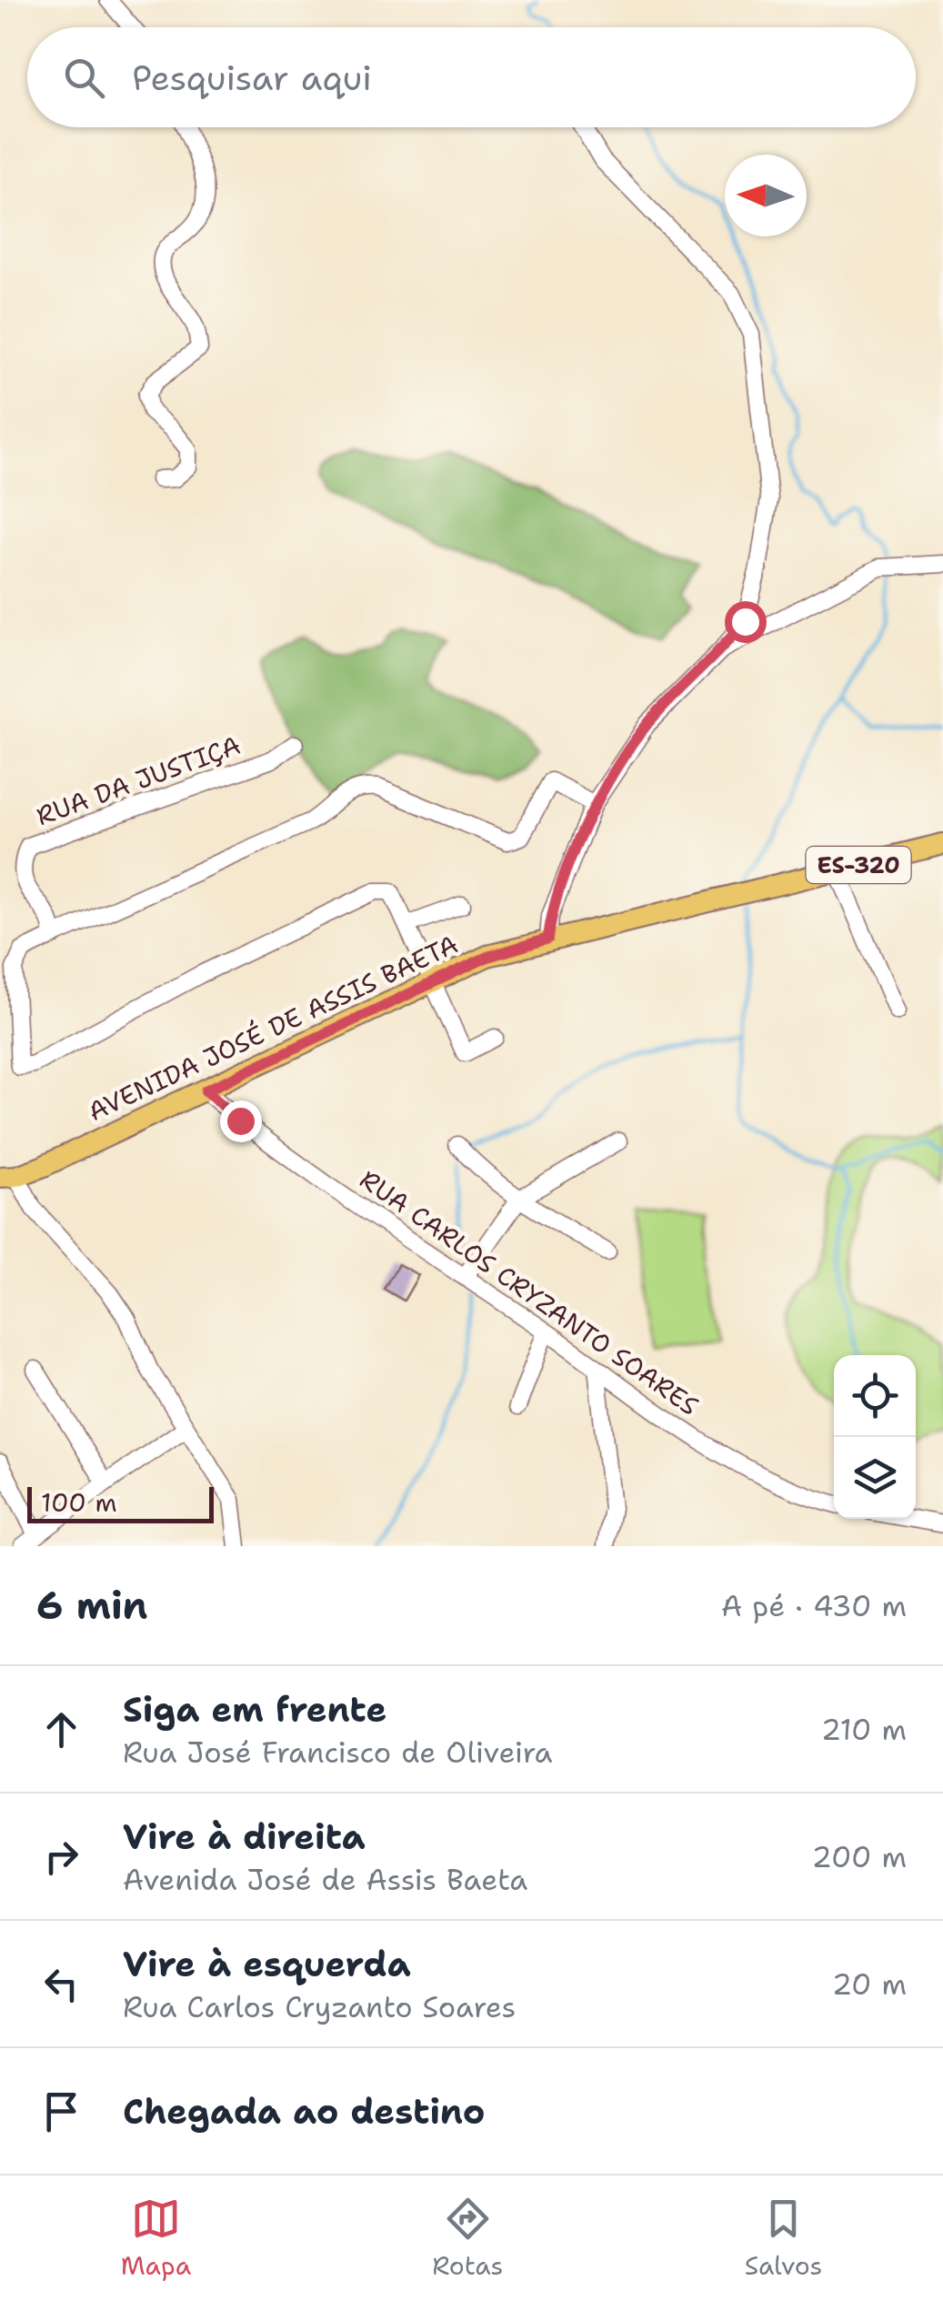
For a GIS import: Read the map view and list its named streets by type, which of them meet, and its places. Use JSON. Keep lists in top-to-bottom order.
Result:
{
  "streets": {
    "main road": ["ES-320", "AVENIDA JOSÉ DE ASSIS BAETA"],
    "street": ["RUA DA JUSTIÇA", "RUA CARLOS CRYZANTO SOARES"]
  },
  "crossings": [
    ["AVENIDA JOSÉ DE ASSIS BAETA", "RUA CARLOS CRYZANTO SOARES"]
  ],
  "scale_bar": "100 m",
  "north": "left",
  "page": {
    "search": "Pesquisar aqui",
    "scale": "100 m",
    "heading": ["6 min", "A pé · 430 m"],
    "list": [
      ["Siga em frente", "Rua José Francisco de Oliveira", "210 m"],
      ["Vire à direita", "Avenida José de Assis Baeta", "200 m"],
      ["Vire à esquerda", "Rua Carlos Cryzanto Soares", "20 m"],
      "Chegada ao destino"
    ],
    "nav": ["Mapa", "Rotas", "Salvos"]
  }
}
